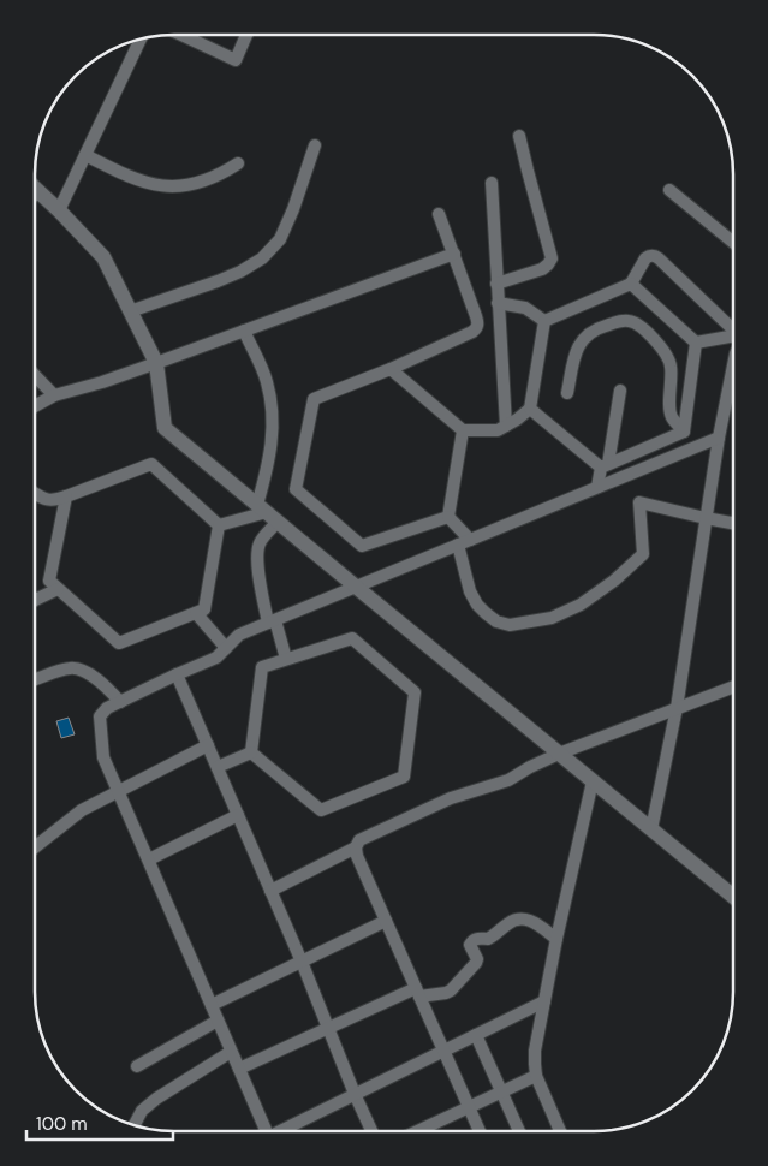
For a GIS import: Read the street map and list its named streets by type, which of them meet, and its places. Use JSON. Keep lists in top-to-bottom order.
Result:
{
  "scale_bar": "100 m"
}
